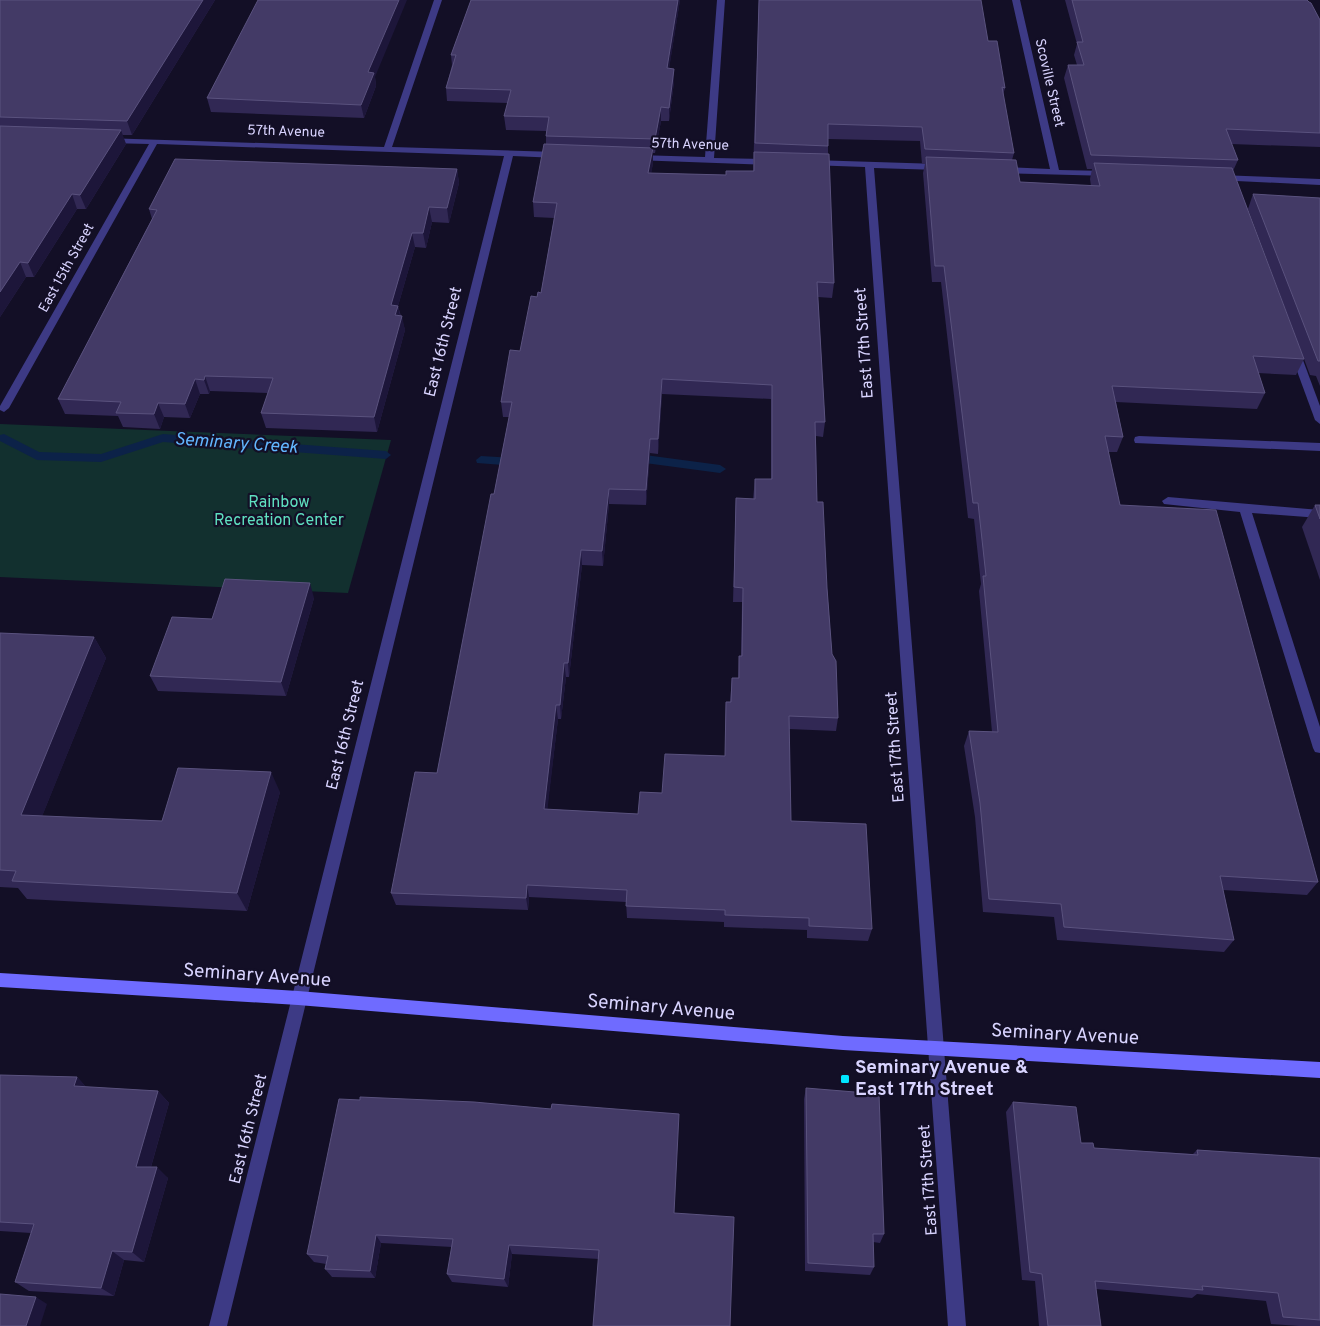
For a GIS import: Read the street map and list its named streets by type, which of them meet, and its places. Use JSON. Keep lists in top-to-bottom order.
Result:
{
  "streets": {
    "street": [
      "Scoville Street",
      "57th Avenue",
      "East 15th Street",
      "East 16th Street",
      "East 17th Street",
      "Seminary Avenue"
    ]
  },
  "crossings": [
    ["57th Avenue", "East 15th Street"],
    ["57th Avenue", "East 16th Street"],
    ["East 16th Street", "Seminary Avenue"],
    ["East 17th Street", "Seminary Avenue"]
  ],
  "water": ["Seminary Creek"],
  "parks": ["Rainbow Recreation Center"],
  "places": {
    "transit": ["Seminary Avenue & East 17th Street"]
  }
}
